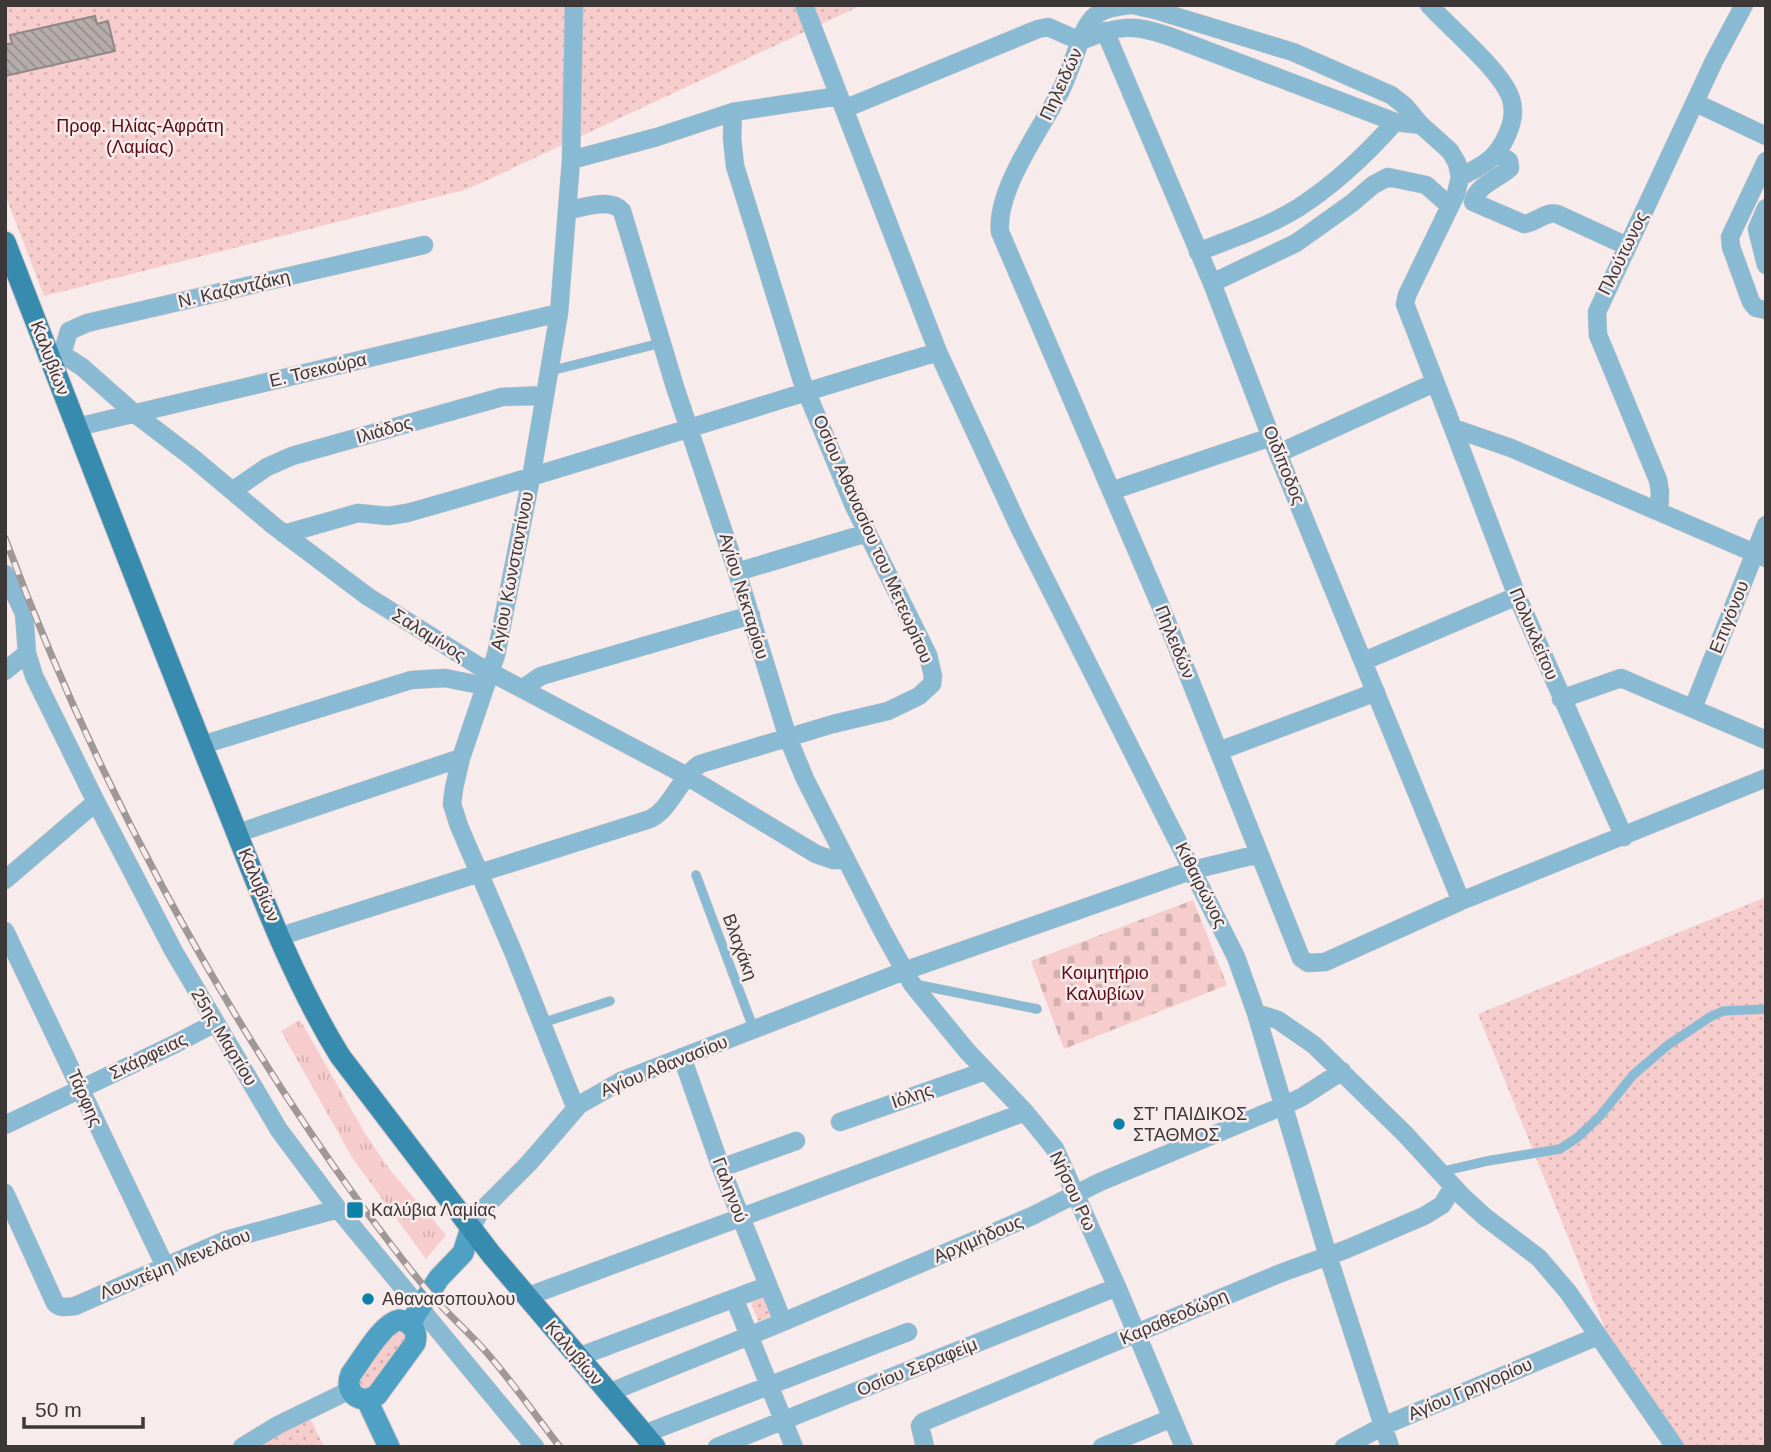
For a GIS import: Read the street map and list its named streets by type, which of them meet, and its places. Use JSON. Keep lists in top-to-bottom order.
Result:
{
  "streets": {
    "main road": ["Καλυβίων"],
    "street": [
      "Πηλειδών",
      "Πλούτωνος",
      "Ν. Καζαντζάκη",
      "Ε. Τσεκούρα",
      "Ιλιάδος",
      "Οιδίποδος",
      "Οσίου Αθανασίου του Μετεωρίτου",
      "Αγίου Κωνσταντίνου",
      "Αγίου Νεκταρίου",
      "Επιγόνου",
      "Πολυκλείτου",
      "Σαλαμίνος",
      "Κιθαιρώνος",
      "25ης Μαρτίου",
      "Σκάρφειας",
      "Αγίου Αθανασίου",
      "Ιόλης",
      "Τάρφης",
      "Γαληνού",
      "Νήσου Ρω",
      "Αρχιμήδους",
      "Λουντέμη Μενελάου",
      "Καραθεοδώρη",
      "Οσίου Σεραφείμ",
      "Αγίου Γρηγορίου"
    ],
    "lane": ["Βλαχάκη"]
  },
  "crossings": [
    ["Πηλειδών", "Οιδίποδος"],
    ["Πηλειδών", "Αγίου Αθανασίου"],
    ["Ν. Καζαντζάκη", "Καλυβίων"],
    ["Ν. Καζαντζάκη", "Σαλαμίνος"],
    ["Καλυβίων", "Ε. Τσεκούρα"],
    ["Καλυβίων", "Σαλαμίνος"],
    ["Καλυβίων", "Αγίου Αθανασίου"],
    ["Καλυβίων", "Αρχιμήδους"],
    ["Ε. Τσεκούρα", "Αγίου Κωνσταντίνου"],
    ["Ε. Τσεκούρα", "Σαλαμίνος"],
    ["Ιλιάδος", "Αγίου Κωνσταντίνου"],
    ["Ιλιάδος", "Σαλαμίνος"],
    ["Οσίου Αθανασίου του Μετεωρίτου", "Αγίου Νεκταρίου"],
    ["Αγίου Κωνσταντίνου", "Αγίου Νεκταρίου"],
    ["Αγίου Κωνσταντίνου", "Σαλαμίνος"],
    ["Αγίου Κωνσταντίνου", "Αγίου Αθανασίου"],
    ["Αγίου Νεκταρίου", "Σαλαμίνος"],
    ["Αγίου Νεκταρίου", "Αγίου Αθανασίου"],
    ["Αγίου Νεκταρίου", "Νήσου Ρω"],
    ["Κιθαιρώνος", "Αγίου Αθανασίου"],
    ["Κιθαιρώνος", "Αρχιμήδους"],
    ["Κιθαιρώνος", "Καραθεοδώρη"],
    ["Κιθαιρώνος", "Αγίου Γρηγορίου"],
    ["Βλαχάκη", "Αγίου Αθανασίου"],
    ["25ης Μαρτίου", "Σκάρφειας"],
    ["25ης Μαρτίου", "Λουντέμη Μενελάου"],
    ["Σκάρφειας", "Τάρφης"],
    ["Αγίου Αθανασίου", "Γαληνού"],
    ["Αγίου Αθανασίου", "Νήσου Ρω"],
    ["Ιόλης", "Νήσου Ρω"],
    ["Τάρφης", "Λουντέμη Μενελάου"],
    ["Γαληνού", "Αρχιμήδους"],
    ["Νήσου Ρω", "Αρχιμήδους"],
    ["Νήσου Ρω", "Καραθεοδώρη"],
    ["Νήσου Ρω", "Οσίου Σεραφείμ"]
  ],
  "parks": ["Προφ. Ηλίας-Αφράτη (Λαμίας)", "Κοιμητήριο Καλυβίων"],
  "places": {
    "other": ["ΣΤ' ΠΑΙΔΙΚΟΣ ΣΤΑΘΜΟΣ", "Αθανασοπουλου"],
    "transit": ["Καλύβια Λαμίας"]
  },
  "scale_bar": "50 m"
}
